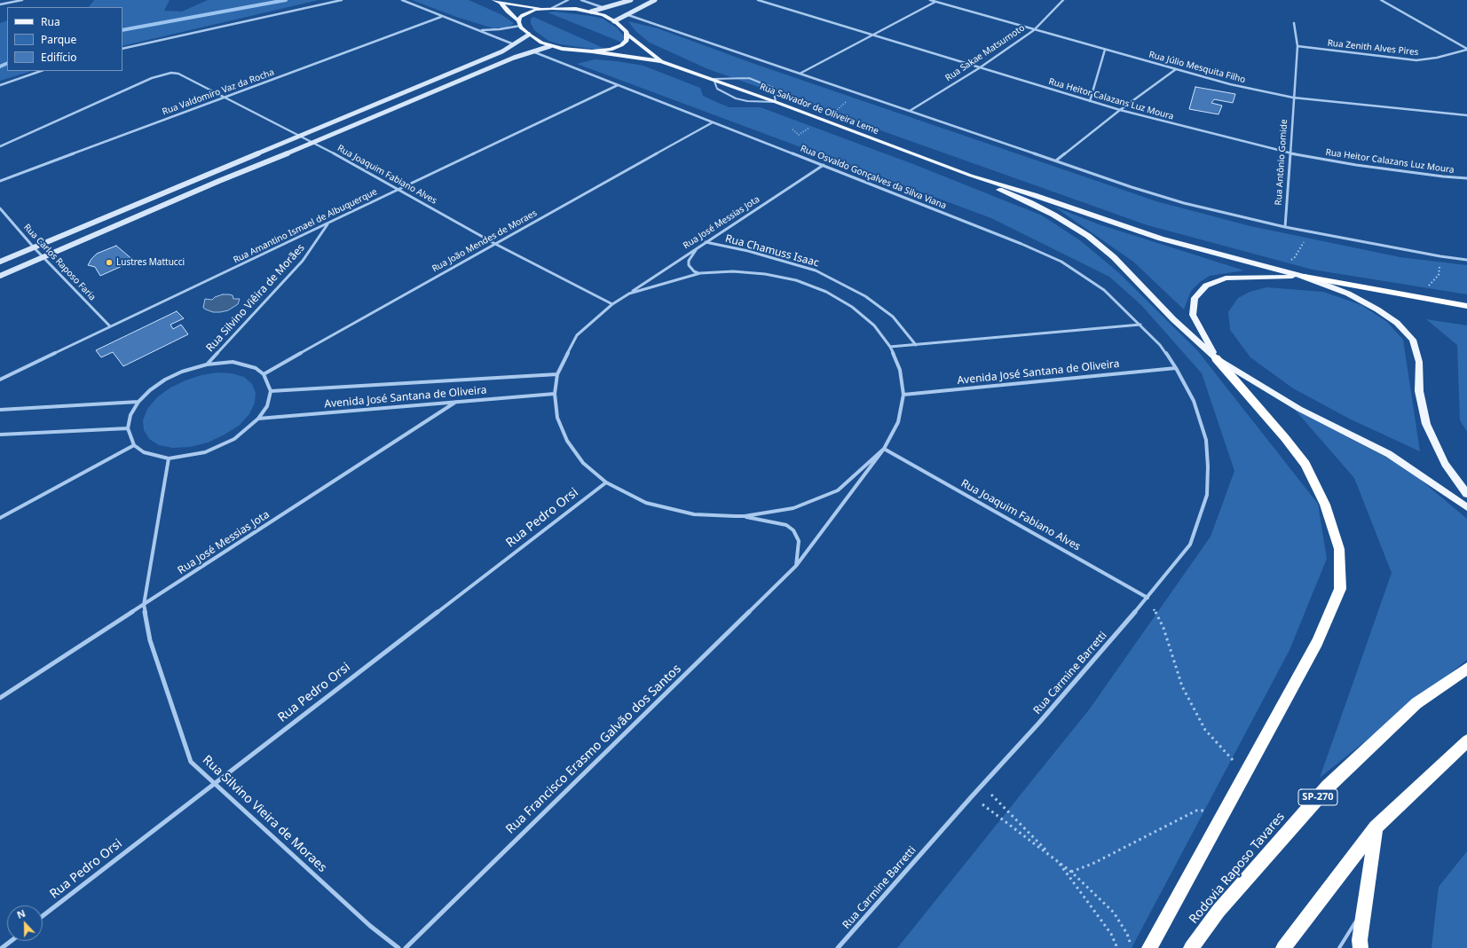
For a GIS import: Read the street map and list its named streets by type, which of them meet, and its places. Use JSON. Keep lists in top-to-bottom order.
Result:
{
  "streets": {
    "highway": ["SP-270", "Rodovia Raposo Tavares"],
    "main road": ["Rua Salvador de Oliveira Leme"],
    "street": [
      "Rua Zenith Alves Pires",
      "Rua Sakae Matsumoto",
      "Rua Júlio Mesquita Filho",
      "Rua Valdomiro Vaz da Rocha",
      "Rua Heitor Calazans Luz Moura",
      "Rua Antônio Gomide",
      "Rua Joaquim Fabiano Alves",
      "Rua Osvaldo Gonçalves da Silva Viana",
      "Rua José Messias Jota",
      "Rua Amantino Ismael de Albuquerque",
      "Rua João Mendes de Moraes",
      "Rua Chamuss Isaac",
      "Rua Carlos Raposo Faria",
      "Rua Silvino Viêira de Morães",
      "Avenida José Santana de Oliveira",
      "Rua Pedro Orsi",
      "Rua Carmine Barretti",
      "Rua Francisco Erasmo Galvão dos Santos",
      "Rua Silvino Vieira de Moraes"
    ]
  },
  "crossings": [
    ["Rua Zenith Alves Pires", "Rua Antônio Gomide"],
    ["Rua Sakae Matsumoto", "Rua Júlio Mesquita Filho"],
    ["Rua Sakae Matsumoto", "Rua Heitor Calazans Luz Moura"],
    ["Rua Júlio Mesquita Filho", "Rua Antônio Gomide"],
    ["Rua Valdomiro Vaz da Rocha", "Rua Joaquim Fabiano Alves"],
    ["Rua Heitor Calazans Luz Moura", "Rua Antônio Gomide"],
    ["Rua Joaquim Fabiano Alves", "Rua Amantino Ismael de Albuquerque"],
    ["Rua Joaquim Fabiano Alves", "Rua João Mendes de Moraes"],
    ["Rua Joaquim Fabiano Alves", "Rua Chamuss Isaac"],
    ["Rua Joaquim Fabiano Alves", "Rua Carmine Barretti"],
    ["Rua Joaquim Fabiano Alves", "Rua Francisco Erasmo Galvão dos Santos"],
    ["Rua Osvaldo Gonçalves da Silva Viana", "Rua José Messias Jota"],
    ["Rua Osvaldo Gonçalves da Silva Viana", "Rua Amantino Ismael de Albuquerque"],
    ["Rua Osvaldo Gonçalves da Silva Viana", "Rua João Mendes de Moraes"],
    ["Rua Osvaldo Gonçalves da Silva Viana", "Avenida José Santana de Oliveira"],
    ["Rua Osvaldo Gonçalves da Silva Viana", "Rua Carmine Barretti"],
    ["Rua José Messias Jota", "Rua Chamuss Isaac"],
    ["Rua José Messias Jota", "Avenida José Santana de Oliveira"],
    ["Rua José Messias Jota", "Rua Silvino Vieira de Moraes"],
    ["Rua Amantino Ismael de Albuquerque", "Rua Carlos Raposo Faria"],
    ["Rua Amantino Ismael de Albuquerque", "Rua Silvino Viêira de Morães"],
    ["Rua João Mendes de Moraes", "Rua Silvino Viêira de Morães"],
    ["Rua João Mendes de Moraes", "Avenida José Santana de Oliveira"],
    ["Rua João Mendes de Moraes", "Rua Silvino Vieira de Moraes"],
    ["Rua Chamuss Isaac", "Avenida José Santana de Oliveira"],
    ["Rua Chamuss Isaac", "Rua Pedro Orsi"],
    ["Rua Chamuss Isaac", "Rua Francisco Erasmo Galvão dos Santos"],
    ["Rua Silvino Viêira de Morães", "Avenida José Santana de Oliveira"],
    ["Rua Silvino Viêira de Morães", "Rua Silvino Vieira de Moraes"],
    ["Avenida José Santana de Oliveira", "Rua Carmine Barretti"],
    ["Avenida José Santana de Oliveira", "Rua Silvino Vieira de Moraes"],
    ["Rua Pedro Orsi", "Rua Silvino Vieira de Moraes"]
  ],
  "places": ["Lustres Mattucci"],
  "legend": ["Rua", "Parque", "Edifício"],
  "north": "top"
}
